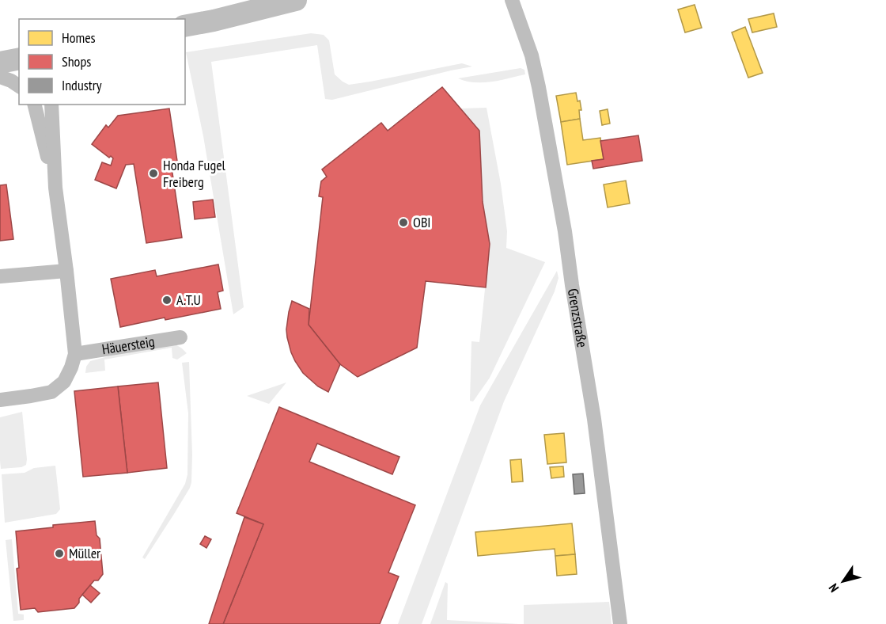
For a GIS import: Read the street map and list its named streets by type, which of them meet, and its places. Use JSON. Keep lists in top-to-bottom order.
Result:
{
  "streets": {
    "street": ["Grenzstraße", "Häuersteig"]
  },
  "places": [
    "Honda Fugel Freiberg",
    "OBI",
    "A.T.U",
    "Müller"
  ],
  "legend": ["Homes", "Shops", "Industry"],
  "north": "bottom left"
}
